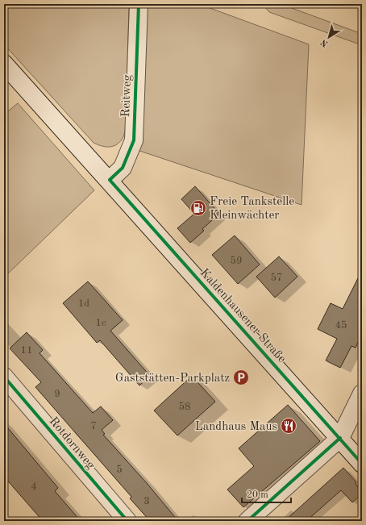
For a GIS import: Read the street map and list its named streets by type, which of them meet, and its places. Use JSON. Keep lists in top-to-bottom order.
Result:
{
  "streets": {
    "street": ["Reitweg", "Kaldenhausener Straße", "Rotdornweg"]
  },
  "crossings": [
    ["Reitweg", "Kaldenhausener Straße"]
  ],
  "places": {
    "fuel station": ["Freie Tankstelle Kleinwächter"],
    "parking": ["Gaststätten-Parkplatz"],
    "restaurant": ["Landhaus Maus"]
  },
  "house_numbers": [
    "59",
    "57",
    "1d",
    "1c",
    "45",
    "11",
    "9",
    "58",
    "7",
    "5",
    "4",
    "3"
  ],
  "scale_bar": "20 m",
  "north": "bottom left"
}
